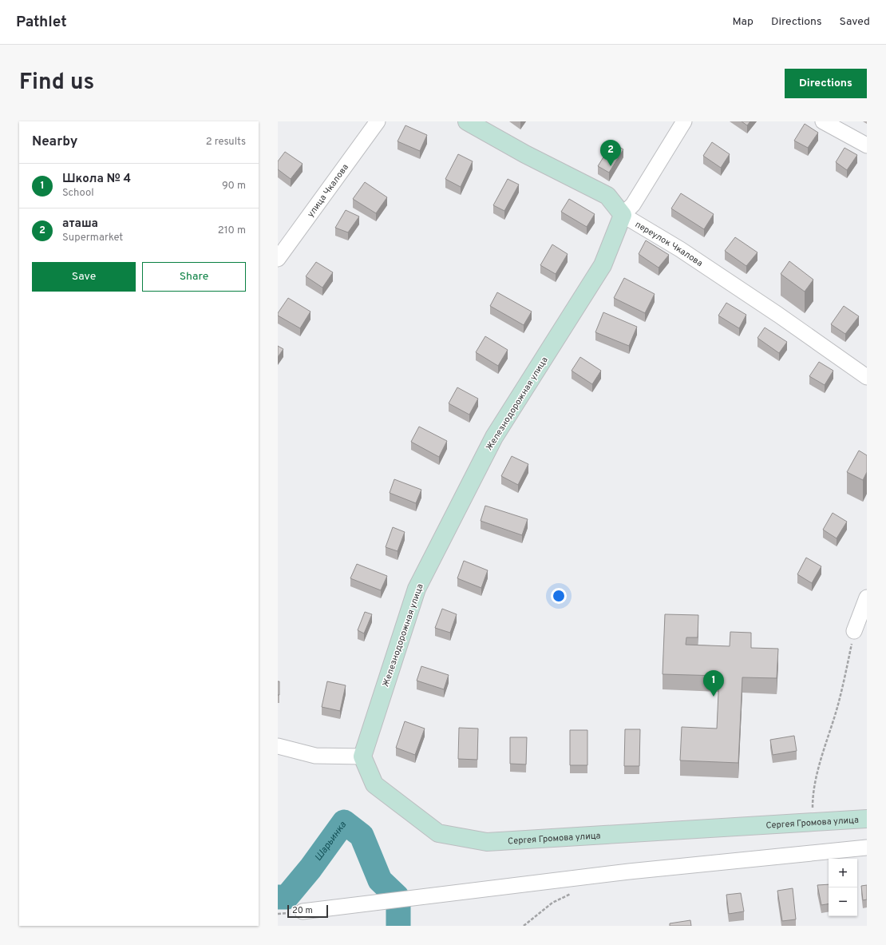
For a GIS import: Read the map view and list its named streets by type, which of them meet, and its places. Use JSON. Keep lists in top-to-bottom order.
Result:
{
  "streets": {
    "street": [
      "улица Чкалова",
      "переулок Чкалова",
      "Железнодорожная улица",
      "Сергея Громова улица"
    ]
  },
  "crossings": [
    ["переулок Чкалова", "Железнодорожная улица"],
    ["Железнодорожная улица", "Сергея Громова улица"]
  ],
  "water": ["Шарьинка"],
  "scale_bar": "20 m",
  "page": {
    "header": "Pathlet",
    "nav": ["Map", "Directions", "Saved"],
    "title": "Find us",
    "buttons": [
      "Directions",
      ["Save", "Share"]
    ],
    "heading": ["Nearby", "2 results"],
    "pins": ["2", "1"],
    "list": [
      {
        "mark": "1",
        "name": "Школа № 4",
        "note": "School",
        "value": "90 m"
      },
      {
        "mark": "2",
        "name": "аташа",
        "note": "Supermarket",
        "value": "210 m"
      }
    ],
    "map_buttons": ["+", "−"],
    "scale": "20 m"
  }
}
